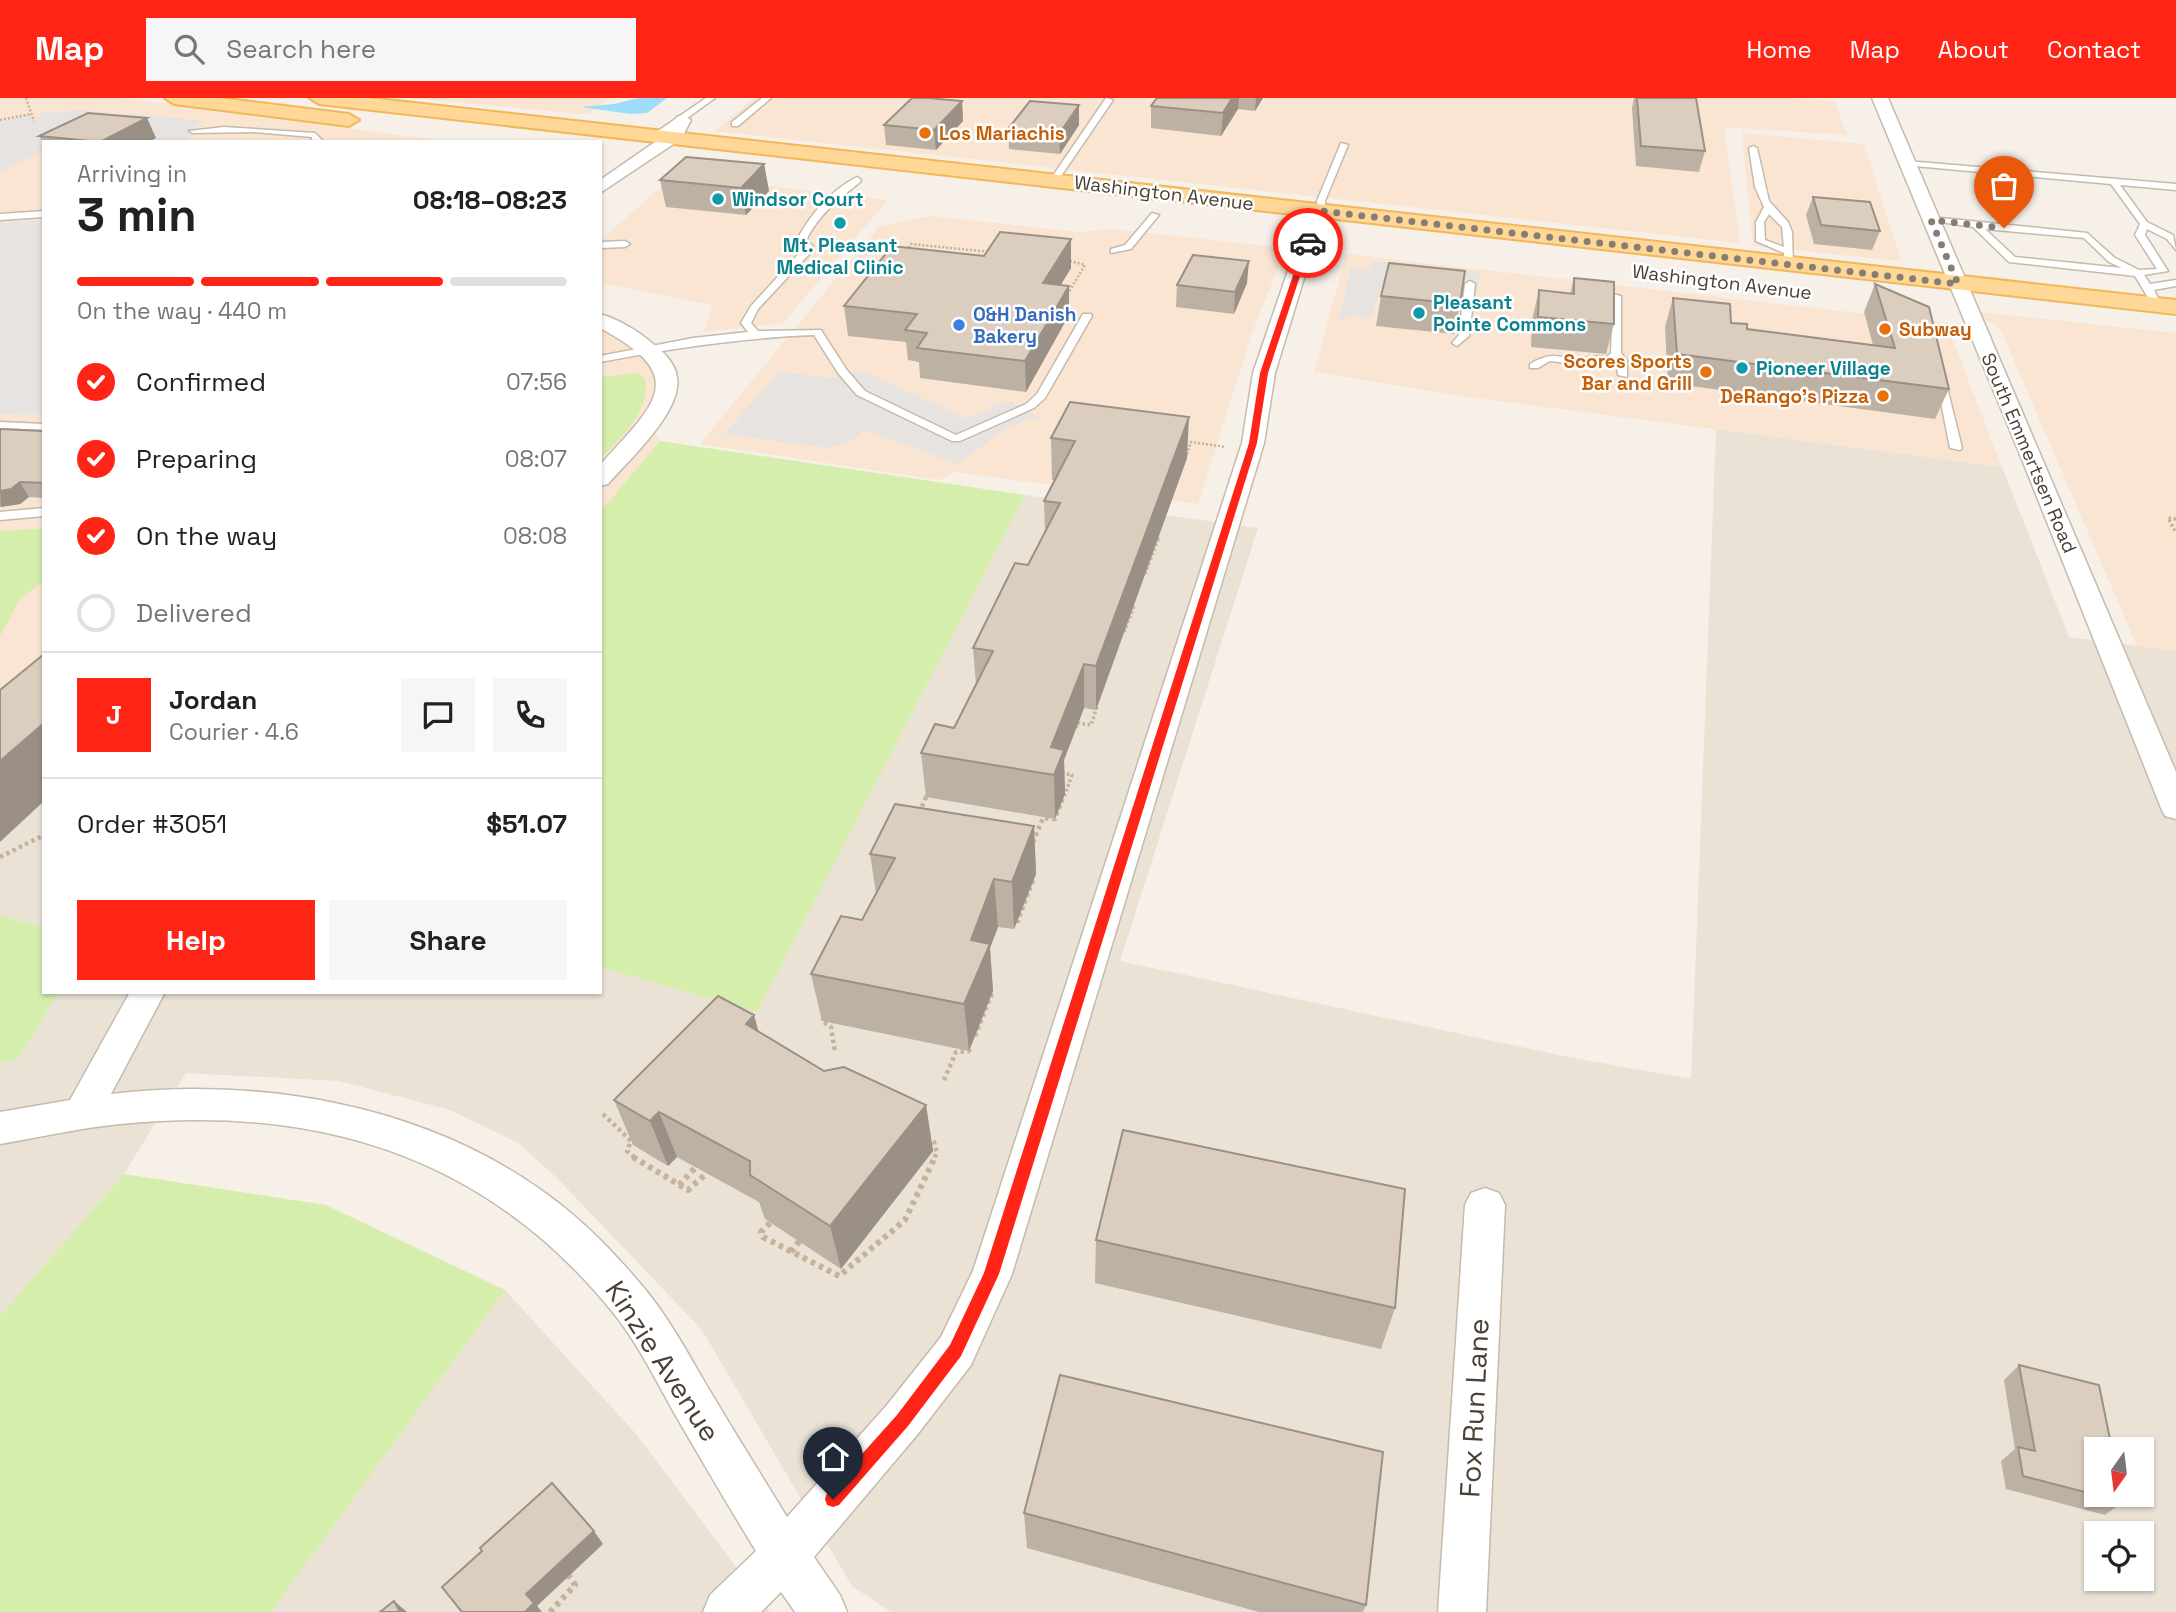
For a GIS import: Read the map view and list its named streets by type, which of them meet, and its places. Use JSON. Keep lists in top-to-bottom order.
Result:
{
  "streets": {
    "main road": ["Washington Avenue"],
    "street": ["South Emmertsen Road", "Kinzie Avenue", "Fox Run Lane"]
  },
  "crossings": [
    ["Washington Avenue", "South Emmertsen Road"]
  ],
  "places": [
    "Los Mariachis",
    "Windsor Court",
    "Mt. Pleasant Medical Clinic",
    "Pleasant Pointe Commons",
    "O&H Danish Bakery",
    "Subway",
    "Pioneer Village",
    "Scores Sports Bar and Grill",
    "DeRango's Pizza"
  ],
  "north": "bottom",
  "page": {
    "header": "Map",
    "search": "Search here",
    "nav": [
      "Home",
      "Map",
      "About",
      "Contact"
    ],
    "heading": ["3 min", "Arriving in", "08:18–08:23"],
    "panel": [
      "Jordan",
      "Courier · 4.6",
      "Order #3051",
      "$51.07"
    ],
    "bar": "On the way · 440 m",
    "list": [
      ["Confirmed", "07:56"],
      ["Preparing", "08:07"],
      ["On the way", "08:08"],
      "Delivered"
    ],
    "round": "J",
    "buttons": ["Help", "Share"]
  }
}
